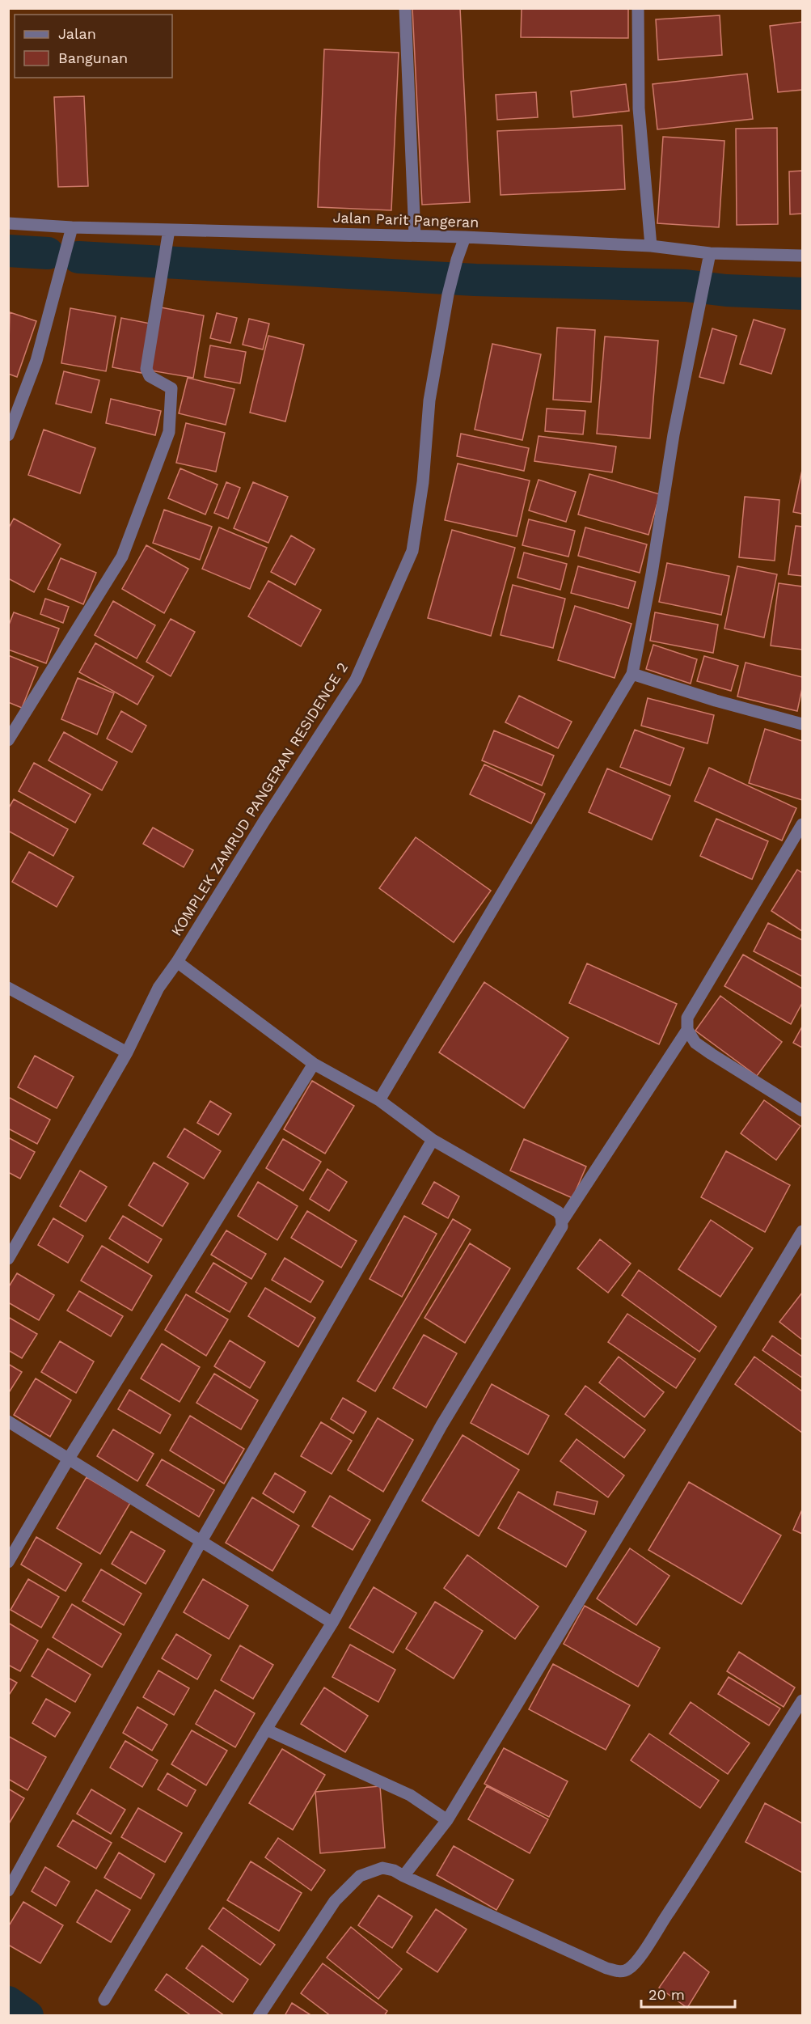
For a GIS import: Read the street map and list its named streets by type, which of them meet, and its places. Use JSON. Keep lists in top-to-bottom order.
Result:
{
  "streets": {
    "street": ["Jalan Parit Pangeran", "KOMPLEK ZAMRUD PANGERAN RESIDENCE 2"]
  },
  "crossings": [
    ["Jalan Parit Pangeran", "KOMPLEK ZAMRUD PANGERAN RESIDENCE 2"]
  ],
  "legend": ["Jalan", "Bangunan"],
  "scale_bar": "20 m"
}
